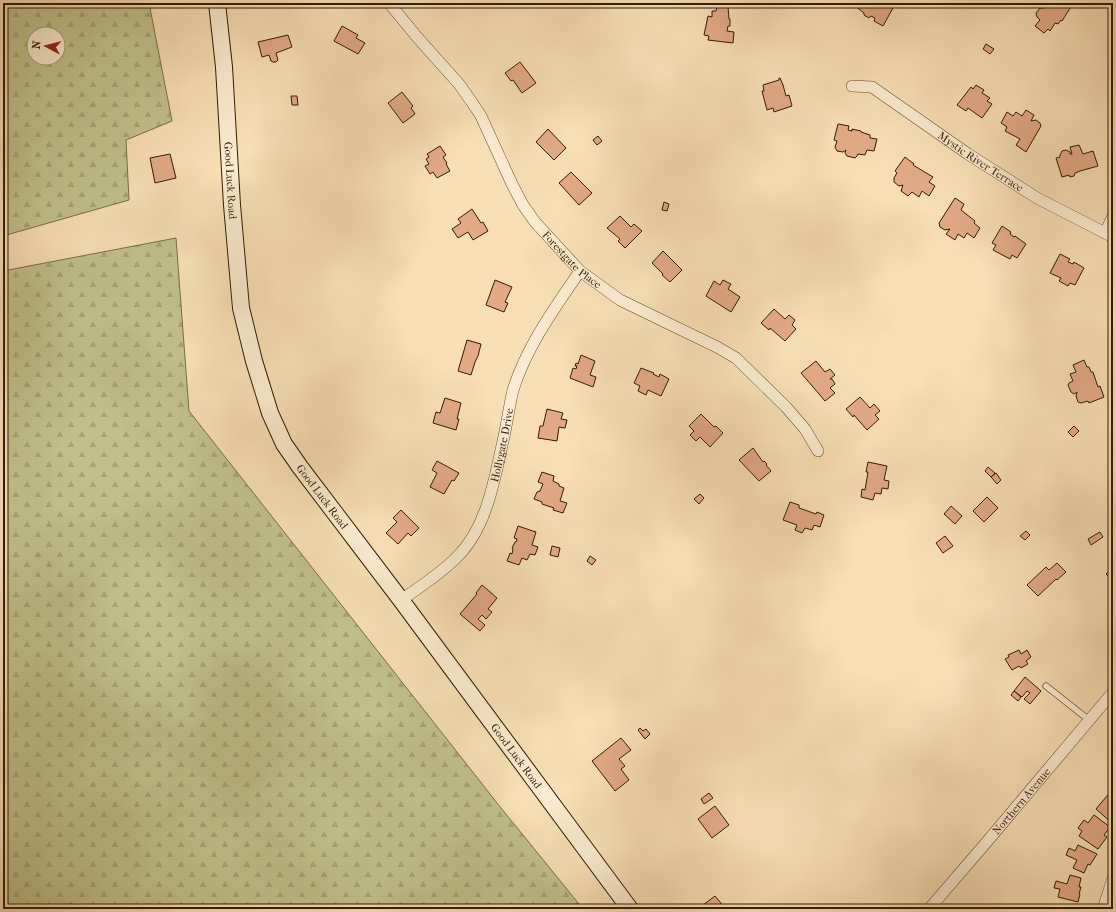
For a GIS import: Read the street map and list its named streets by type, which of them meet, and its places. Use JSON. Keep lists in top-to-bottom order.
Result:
{
  "streets": {
    "street": [
      "Mystic River Terrace",
      "Good Luck Road",
      "Forestgate Place",
      "Hollygate Drive",
      "Northern Avenue"
    ]
  },
  "crossings": [
    ["Good Luck Road", "Hollygate Drive"],
    ["Forestgate Place", "Hollygate Drive"]
  ],
  "north": "left"
}
